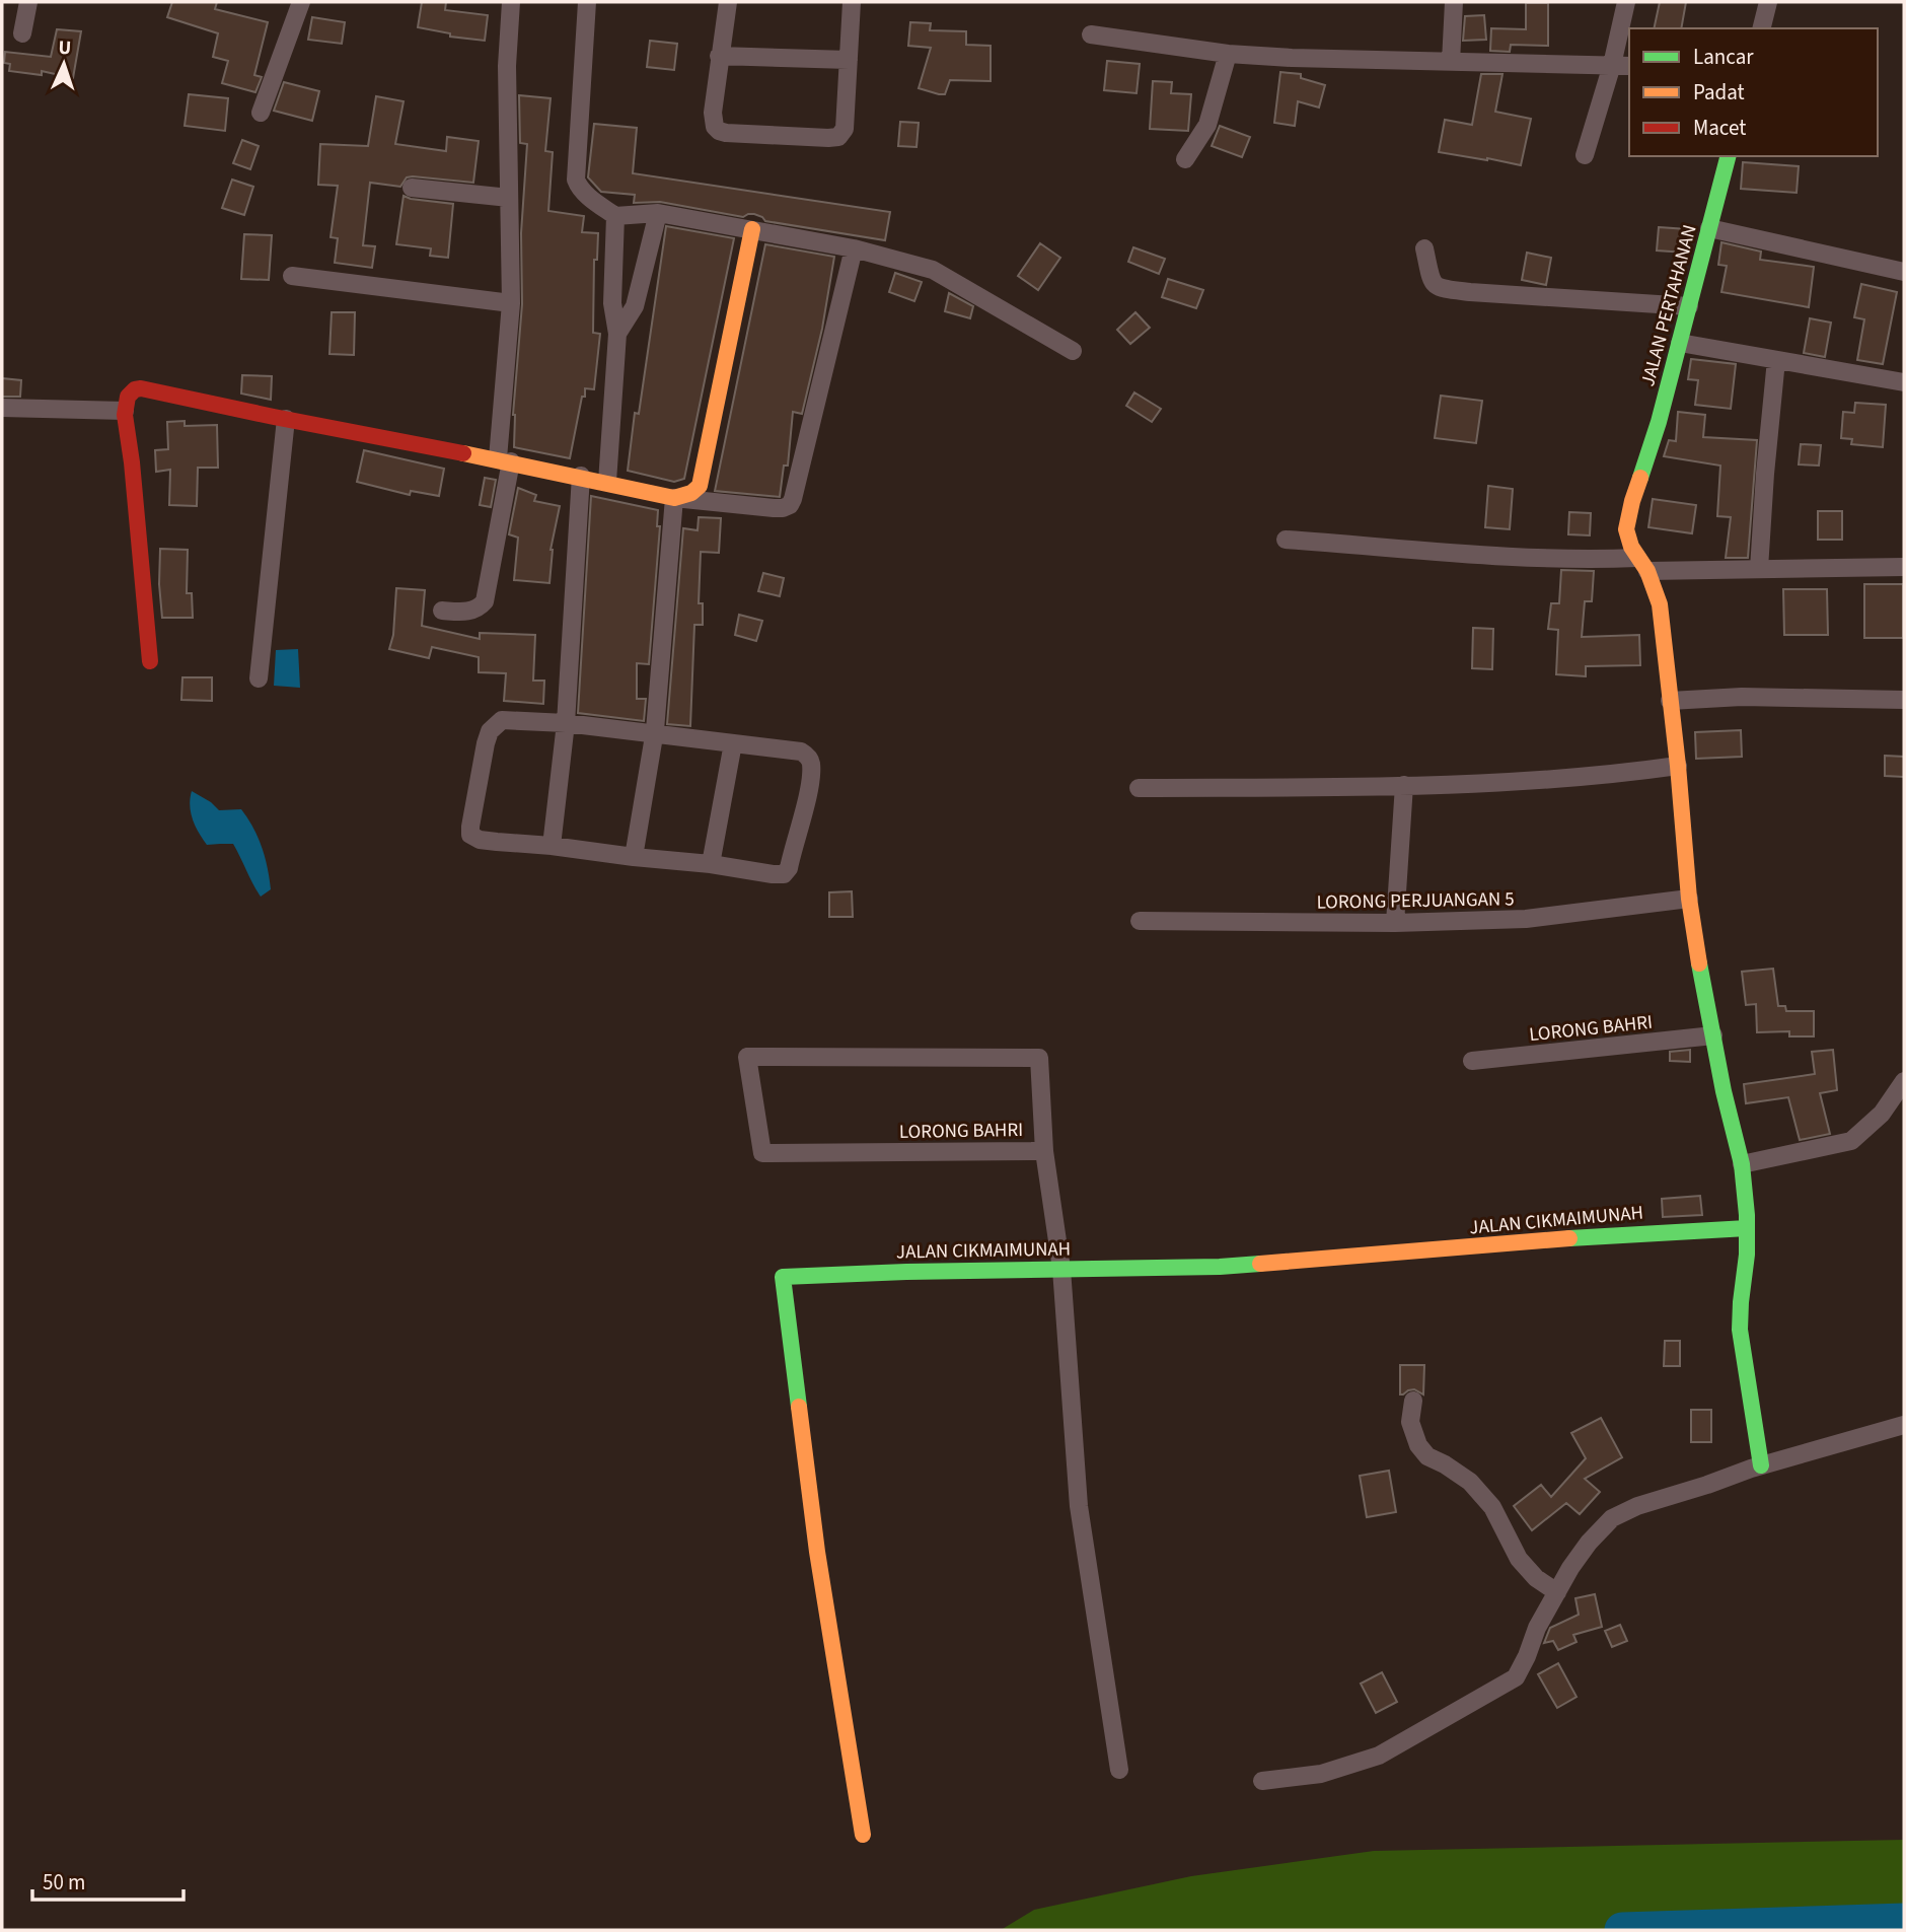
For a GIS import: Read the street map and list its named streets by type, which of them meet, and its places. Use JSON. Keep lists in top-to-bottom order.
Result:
{
  "streets": {
    "street": [
      "JALAN PERTAHANAN",
      "LORONG PERJUANGAN 5",
      "LORONG BAHRI",
      "JALAN CIKMAIMUNAH"
    ]
  },
  "crossings": [
    ["JALAN PERTAHANAN", "LORONG PERJUANGAN 5"],
    ["JALAN PERTAHANAN", "LORONG BAHRI"],
    ["JALAN PERTAHANAN", "JALAN CIKMAIMUNAH"]
  ],
  "legend": ["Lancar", "Padat", "Macet"],
  "scale_bar": "50 m",
  "north": "top"
}
